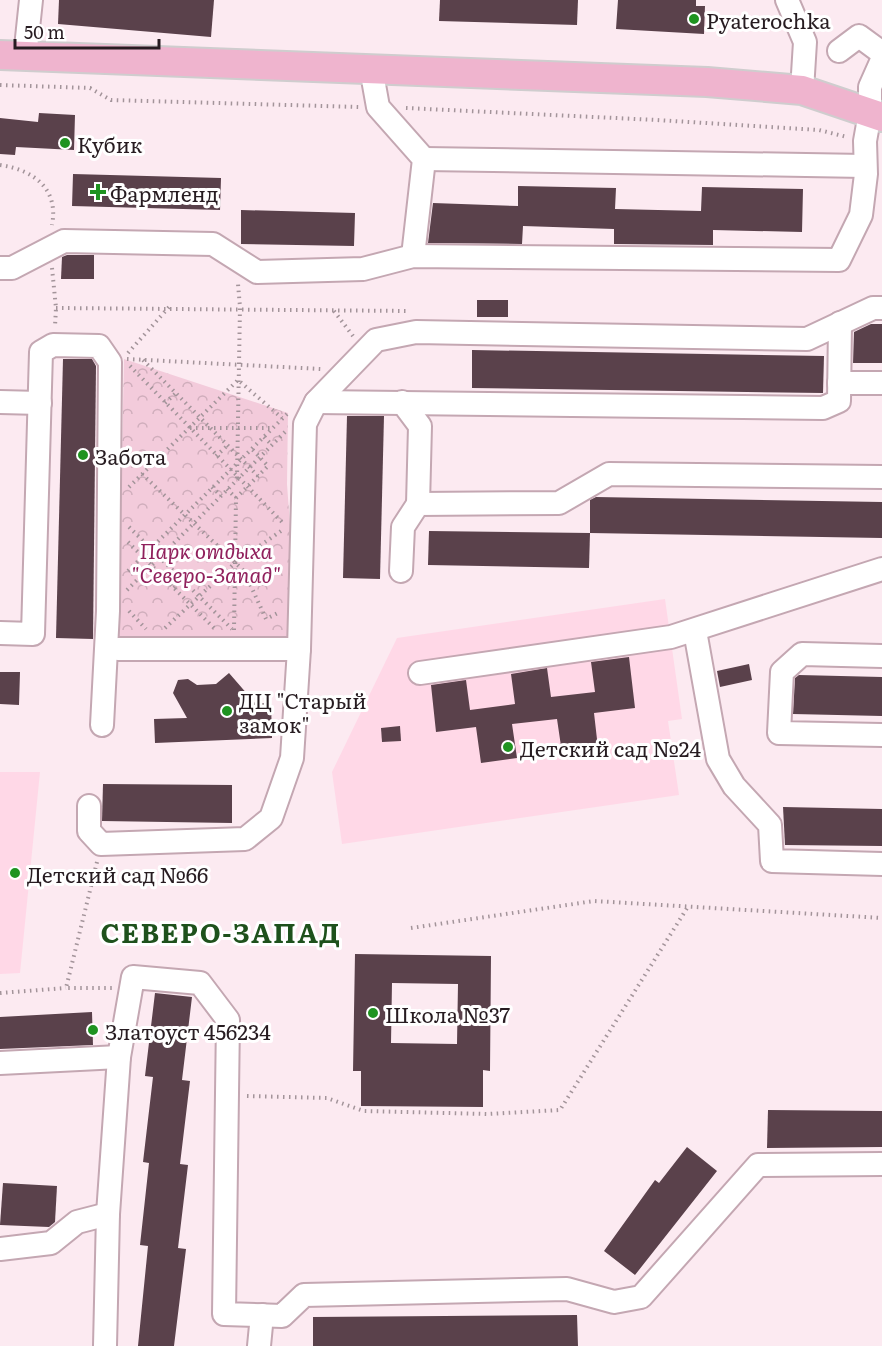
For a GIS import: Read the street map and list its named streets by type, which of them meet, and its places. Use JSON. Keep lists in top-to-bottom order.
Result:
{
  "districts": ["СЕВЕРО-ЗАПАД"],
  "parks": ["Парк отдыха \"Северо-Запад\""],
  "places": {
    "other": [
      "Pyaterochka",
      "Кубик",
      "Забота",
      "ДЦ \"Старый замок\"",
      "Детский сад №24",
      "Детский сад №66",
      "Школа №37",
      "Златоуст 456234"
    ],
    "health": ["Фармленд"]
  },
  "scale_bar": "50 m"
}
